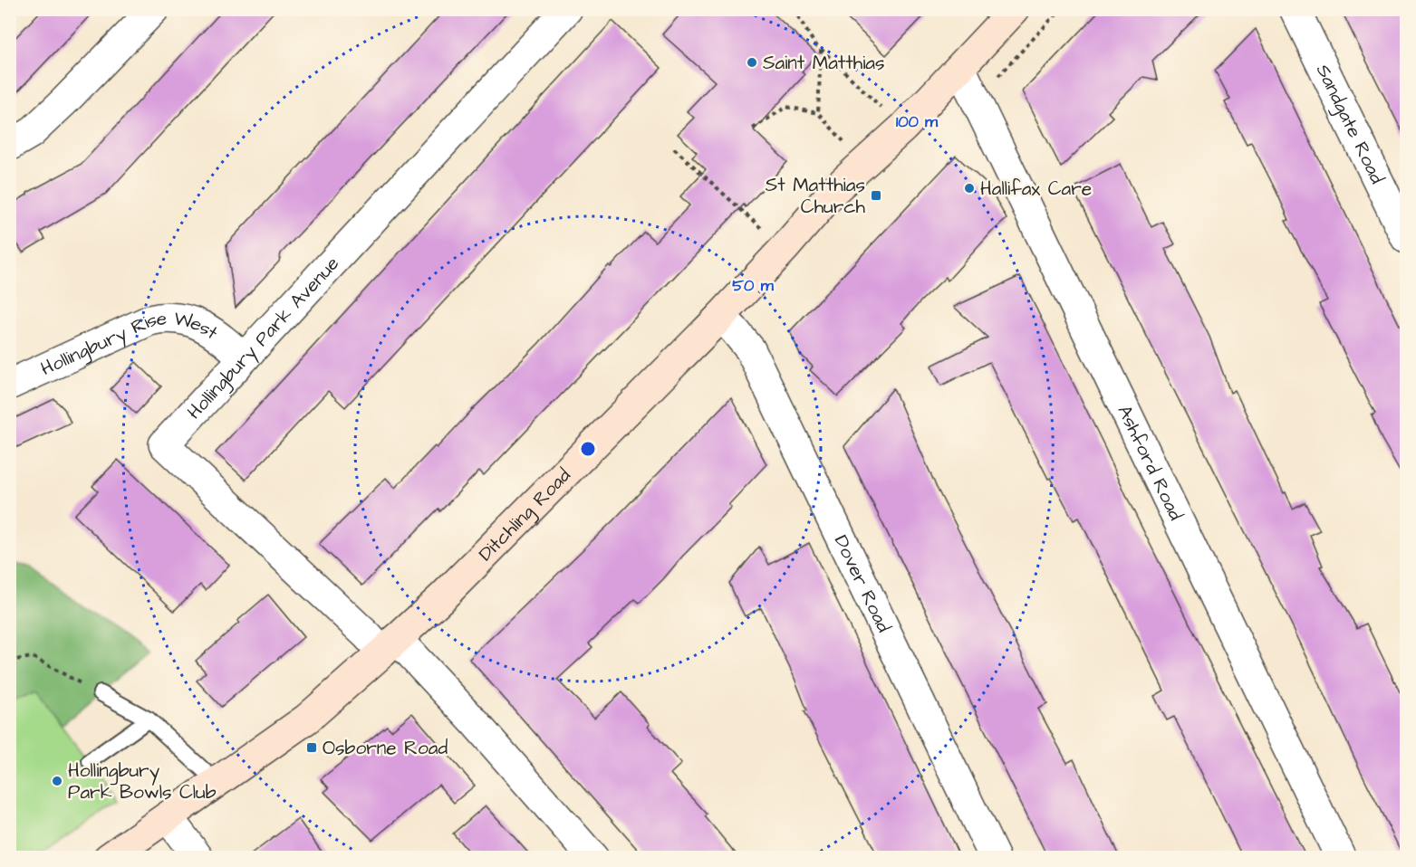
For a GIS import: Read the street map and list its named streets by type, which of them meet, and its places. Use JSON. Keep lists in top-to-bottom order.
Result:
{
  "streets": {
    "street": [
      "Sandgate Road",
      "Hollingbury Park Avenue",
      "Hollingbury Rise West",
      "Ashford Road",
      "Ditchling Road",
      "Dover Road"
    ]
  },
  "crossings": [
    ["Hollingbury Park Avenue", "Hollingbury Rise West"],
    ["Hollingbury Park Avenue", "Ditchling Road"],
    ["Ashford Road", "Ditchling Road"],
    ["Ditchling Road", "Dover Road"]
  ],
  "places": {
    "other": ["Saint Matthias", "Hallifax Care", "Hollingbury Park Bowls Club"],
    "transit": ["St Matthias Church", "Osborne Road"]
  },
  "rings": ["100 m", "50 m"]
}
